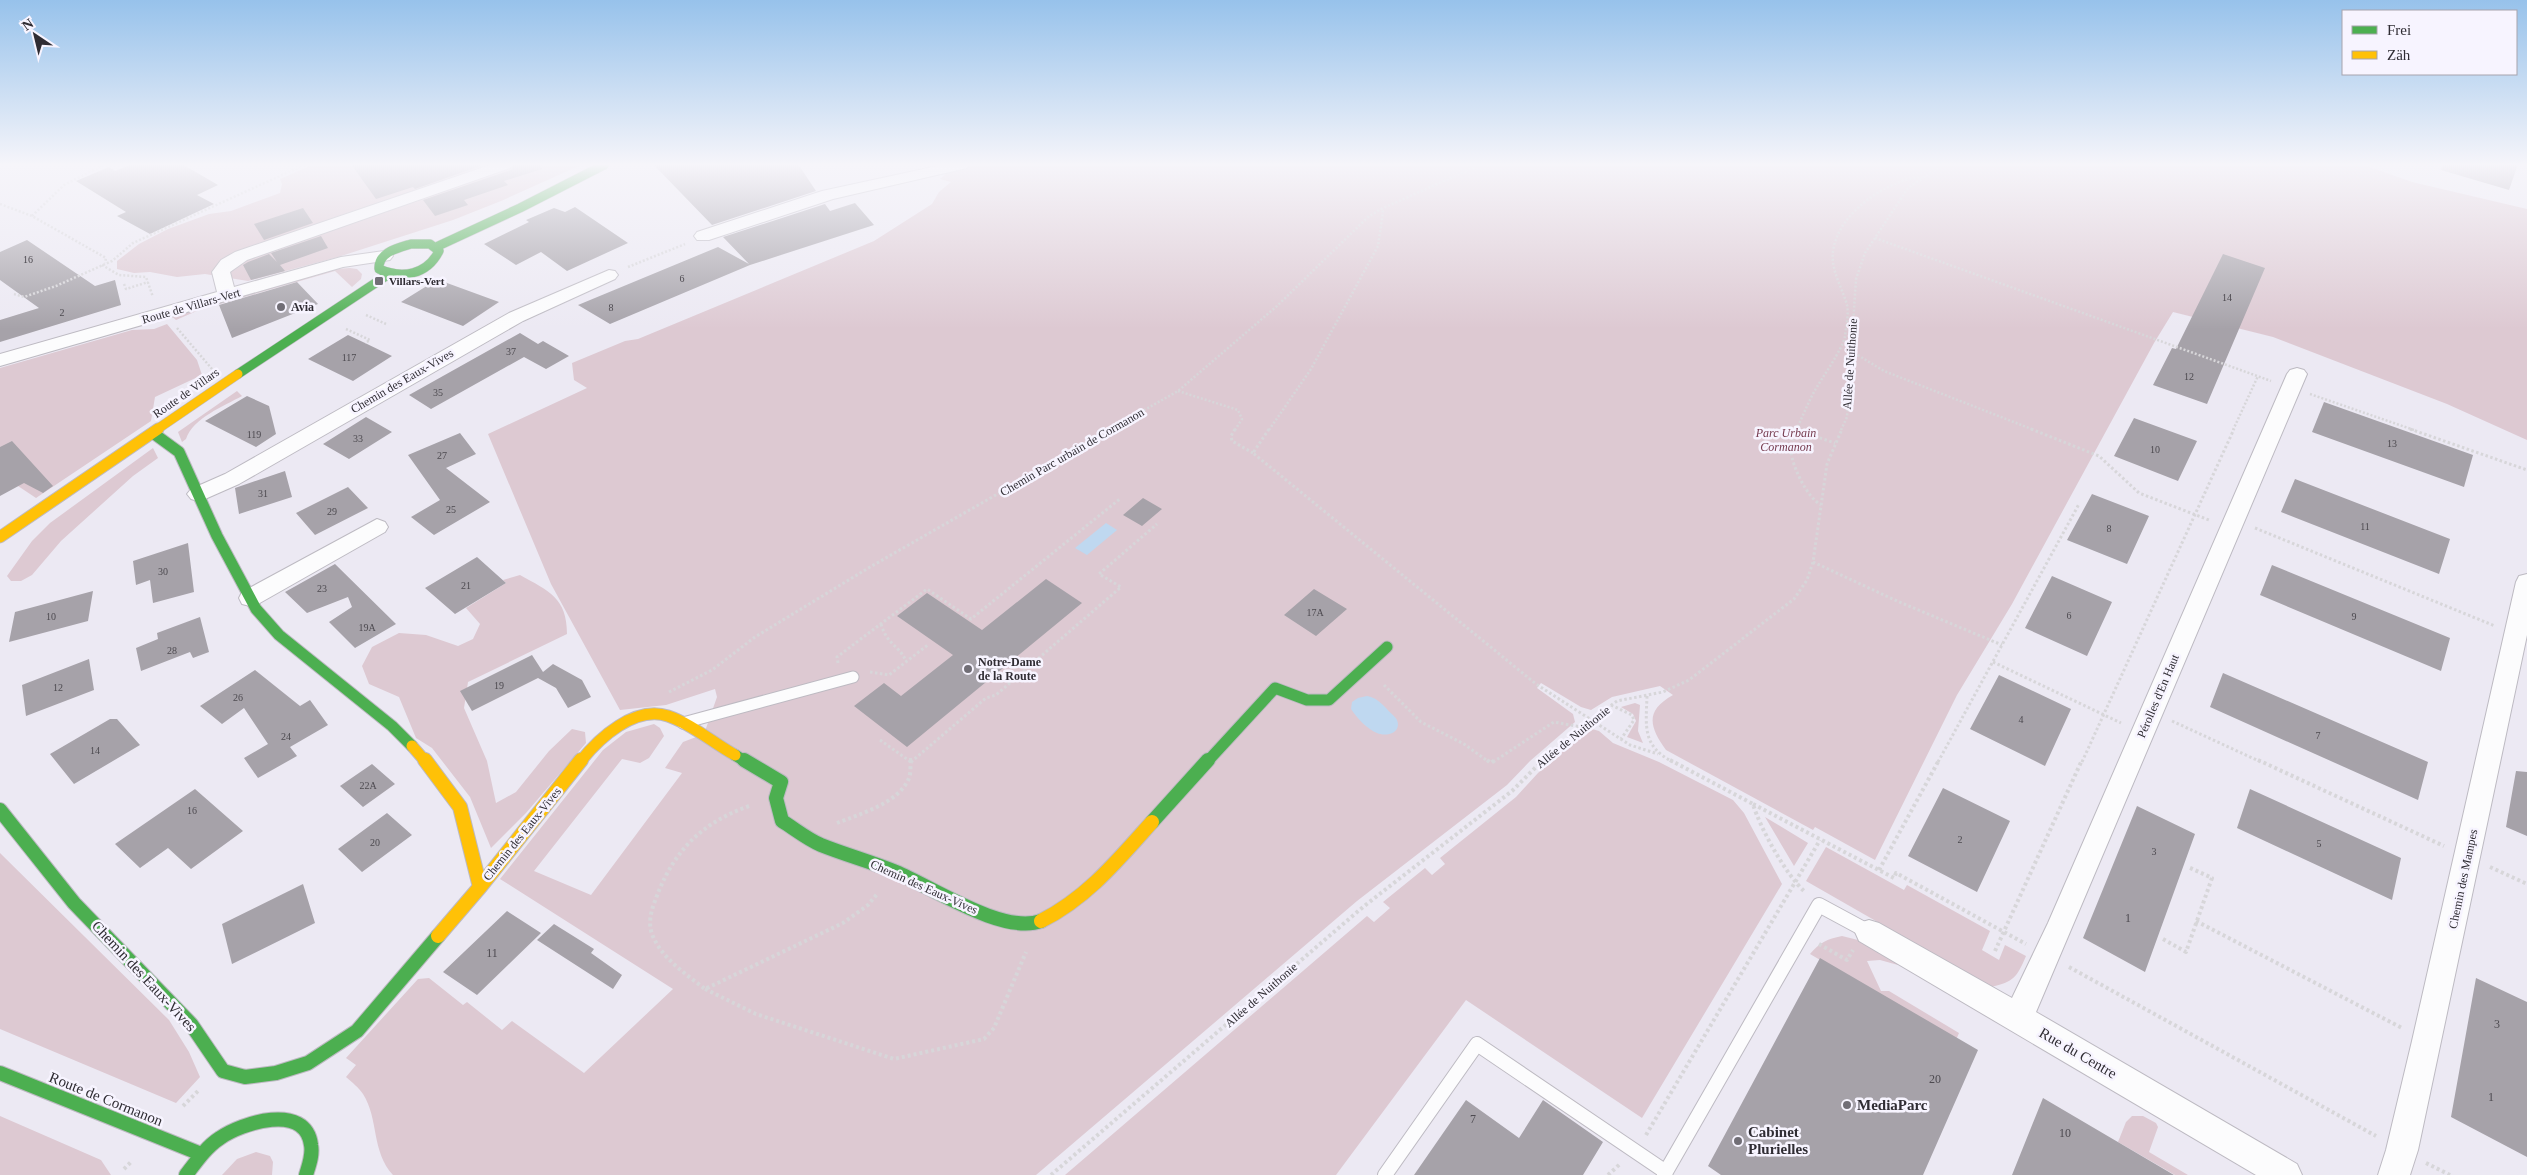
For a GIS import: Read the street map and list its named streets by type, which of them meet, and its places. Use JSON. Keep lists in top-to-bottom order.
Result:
{
  "streets": {
    "street": [
      "Route de Villars-Vert",
      "Chemin des Eaux-Vives",
      "Route de Villars",
      "Pérolles d'En Haut",
      "Chemin des Mampes",
      "Rue du Centre",
      "Route de Cormanon"
    ],
    "path": ["Allée de Nuithonie", "Chemin Parc urbain de Cormanon"]
  },
  "crossings": [
    ["Chemin des Eaux-Vives", "Route de Villars"],
    ["Chemin des Eaux-Vives", "Chemin Parc urbain de Cormanon"],
    ["Pérolles d'En Haut", "Rue du Centre"]
  ],
  "parks": ["Parc Urbain Cormanon"],
  "places": {
    "transit": ["Villars-Vert"],
    "other": [
      "Avia",
      "Notre-Dame de la Route",
      "MediaParc",
      "Cabinet Plurielles"
    ]
  },
  "house_numbers": [
    "16",
    "6",
    "14",
    "8",
    "2",
    "37",
    "117",
    "12",
    "35",
    "119",
    "33",
    "13",
    "10",
    "27",
    "31",
    "25",
    "29",
    "11",
    "8",
    "30",
    "21",
    "23",
    "17A",
    "6",
    "10",
    "9",
    "19A",
    "28",
    "19",
    "12",
    "26",
    "4",
    "7",
    "24",
    "14",
    "22A",
    "16",
    "2",
    "20",
    "5",
    "3",
    "1",
    "11",
    "3",
    "20",
    "1",
    "7",
    "10"
  ],
  "legend": ["Frei", "Zäh"],
  "north": "top left"
}
